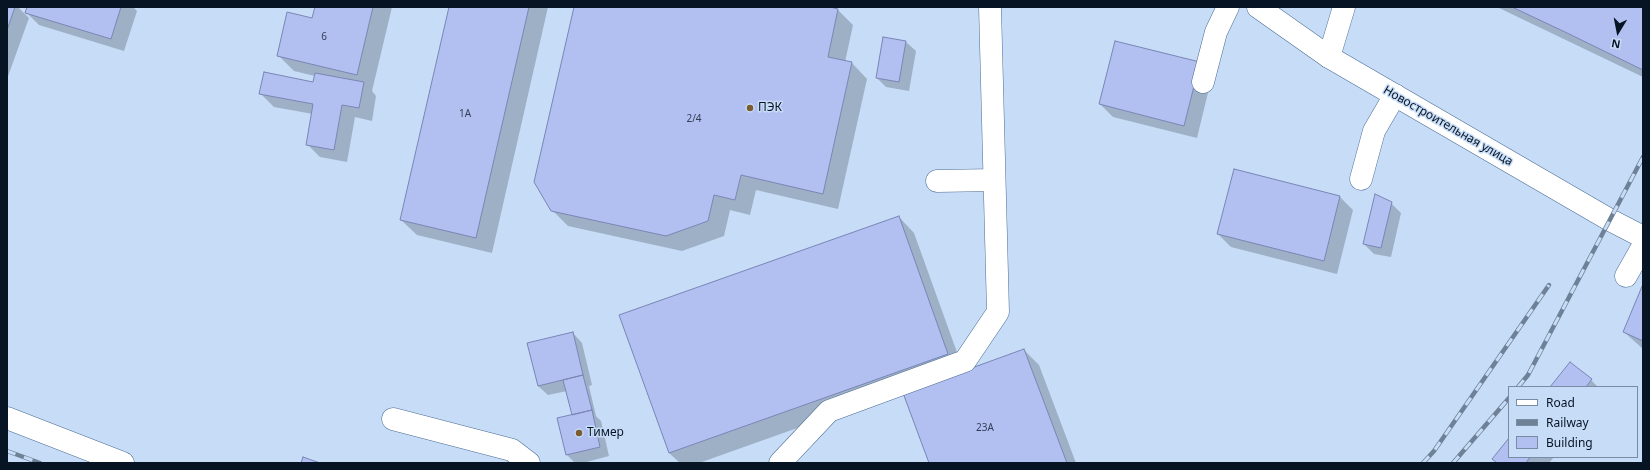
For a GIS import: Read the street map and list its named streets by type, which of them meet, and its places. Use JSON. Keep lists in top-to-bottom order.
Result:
{
  "streets": {
    "main road": ["Новостроительная улица"]
  },
  "places": ["ПЭК", "Тимер"],
  "house_numbers": [
    "6",
    "1А",
    "2/4",
    "23А"
  ],
  "legend": ["Road", "Railway", "Building"],
  "north": "bottom"
}
